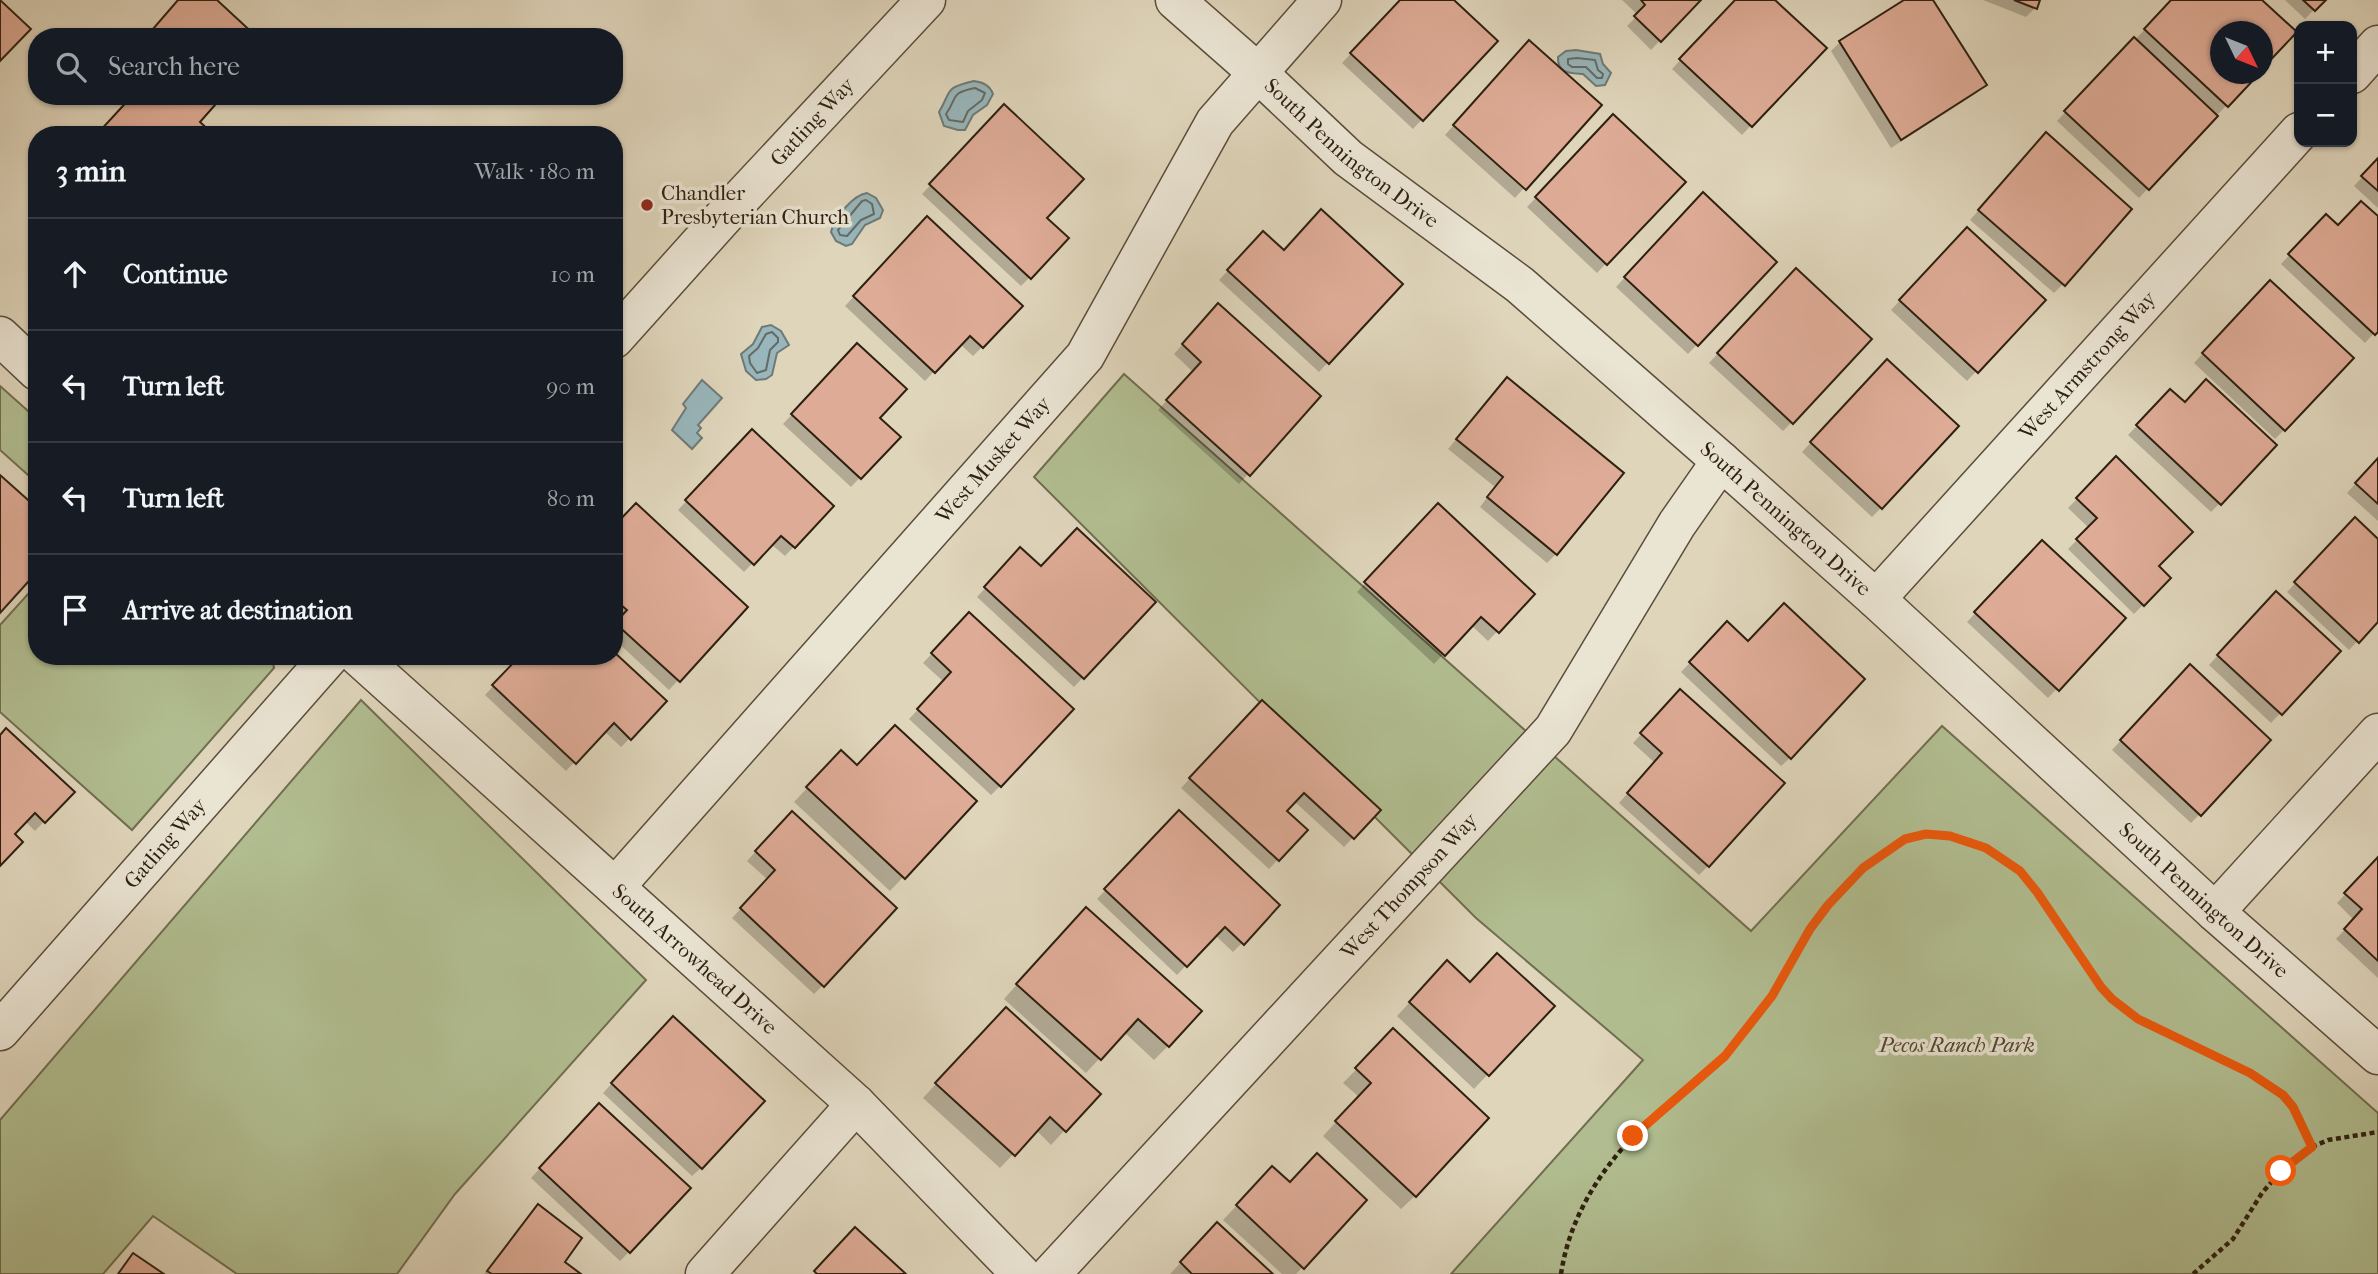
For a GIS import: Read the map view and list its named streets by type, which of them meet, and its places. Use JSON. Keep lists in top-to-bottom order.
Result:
{
  "streets": {
    "street": [
      "Gatling Way",
      "South Pennington Drive",
      "West Armstrong Way",
      "West Musket Way",
      "West Thompson Way",
      "South Arrowhead Drive"
    ]
  },
  "crossings": [
    ["South Pennington Drive", "West Armstrong Way"],
    ["South Pennington Drive", "West Musket Way"],
    ["South Pennington Drive", "West Thompson Way"],
    ["West Musket Way", "South Arrowhead Drive"]
  ],
  "parks": ["Pecos Ranch Park"],
  "places": ["Chandler Presbyterian Church"],
  "north": "bottom right",
  "page": {
    "map_buttons": ["+", "−"],
    "search": "Search here",
    "heading": ["3 min", "Walk · 180 m"],
    "list": [
      ["Continue", "10 m"],
      ["Turn left", "90 m"],
      ["Turn left", "80 m"],
      "Arrive at destination"
    ]
  }
}
